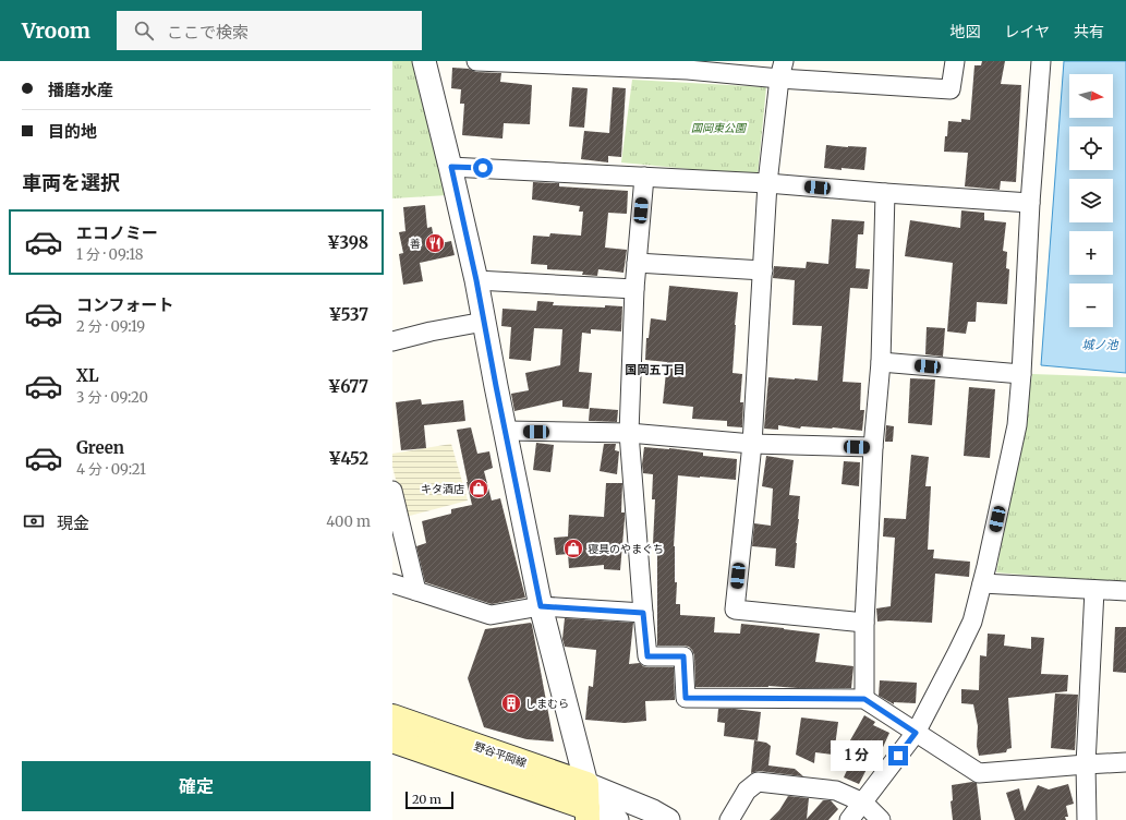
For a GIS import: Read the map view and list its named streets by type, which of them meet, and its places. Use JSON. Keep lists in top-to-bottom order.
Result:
{
  "streets": {
    "main road": ["野谷平岡線"]
  },
  "districts": ["国岡五丁目"],
  "water": ["城ノ池"],
  "parks": ["国岡東公園"],
  "places": {
    "restaurant": ["善"],
    "shop": ["キタ酒店", "寝具のやまぐち"],
    "building": ["しまむら"]
  },
  "scale_bar": "20 m",
  "north": "right",
  "page": {
    "header": "Vroom",
    "search": "ここで検索",
    "nav": ["地図", "レイヤ", "共有"],
    "banner": ["播磨水産", "目的地"],
    "map_buttons": ["+", "−"],
    "heading": "車両を選択",
    "list": [
      {
        "name": "エコノミー",
        "note": "1 分 · 09:18",
        "value": "¥398"
      },
      {
        "name": "コンフォート",
        "note": "2 分 · 09:19",
        "value": "¥537"
      },
      {
        "name": "XL",
        "note": "3 分 · 09:20",
        "value": "¥677"
      },
      {
        "name": "Green",
        "note": "4 分 · 09:21",
        "value": "¥452"
      }
    ],
    "pay": ["現金", "400 m"],
    "bubble": "1 分",
    "buttons": "確定",
    "scale": "20 m"
  }
}
